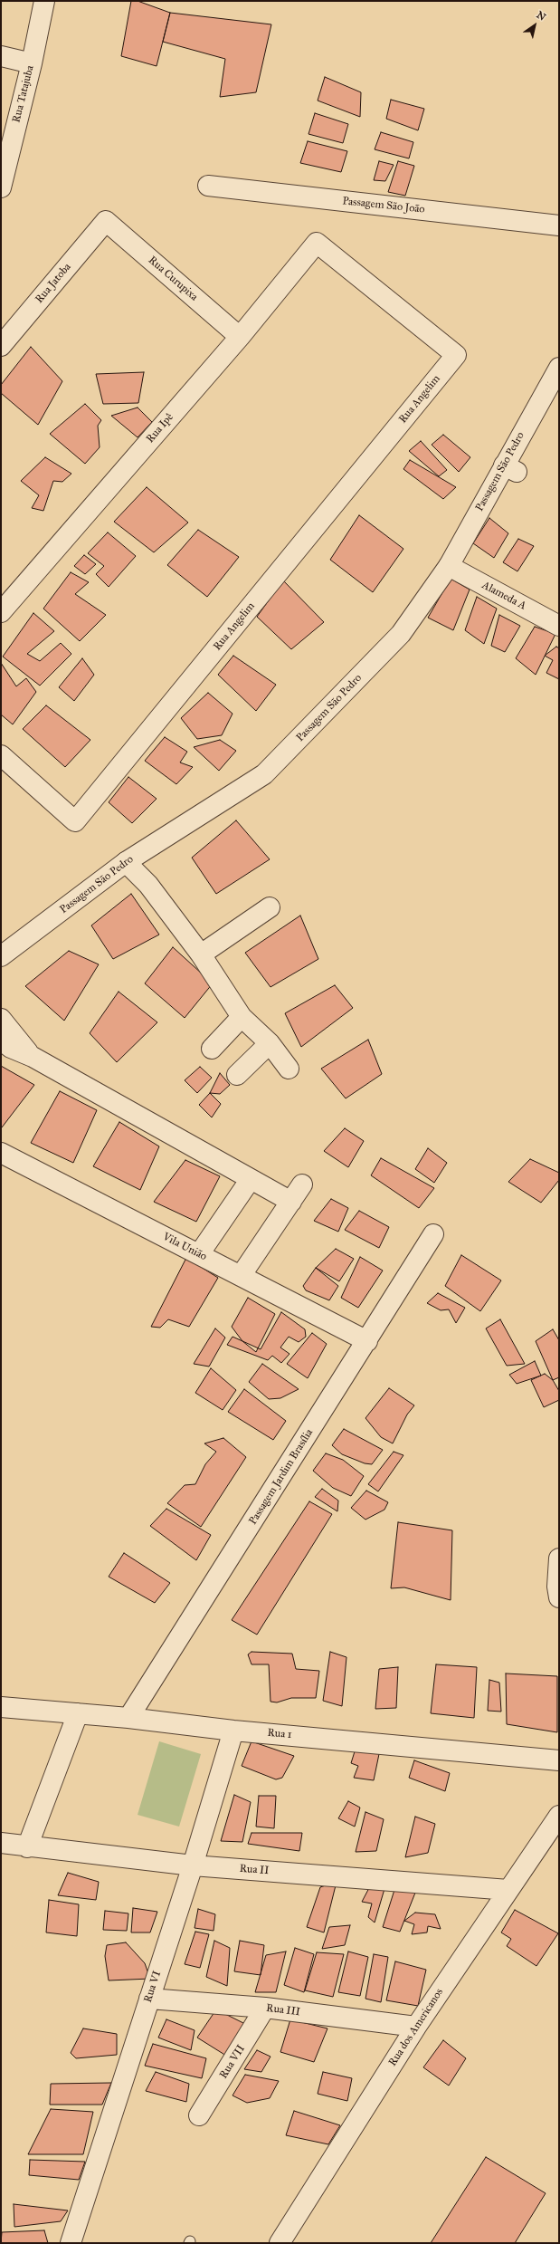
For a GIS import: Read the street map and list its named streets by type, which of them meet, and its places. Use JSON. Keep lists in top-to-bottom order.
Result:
{
  "streets": {
    "street": [
      "Rua Tatajuba",
      "Passagem São João",
      "Rua Curupixa",
      "Rua Jatoba",
      "Rua Angelim",
      "Rua Ipê",
      "Passagem São Pedro",
      "Alameda A",
      "Vila União",
      "Passagem Jardim Brasília",
      "Rua 1",
      "Rua II",
      "Rua VI",
      "Rua III",
      "Rua dos Americanos",
      "Rua VII"
    ]
  },
  "crossings": [
    ["Rua Curupixa", "Rua Jatoba"],
    ["Rua Curupixa", "Rua Ipê"],
    ["Rua Angelim", "Rua Ipê"],
    ["Passagem São Pedro", "Alameda A"],
    ["Vila União", "Passagem Jardim Brasília"],
    ["Passagem Jardim Brasília", "Rua 1"],
    ["Rua 1", "Rua VI"],
    ["Rua II", "Rua VI"],
    ["Rua II", "Rua dos Americanos"],
    ["Rua VI", "Rua III"],
    ["Rua III", "Rua dos Americanos"],
    ["Rua III", "Rua VII"]
  ],
  "north": "top right"
}
